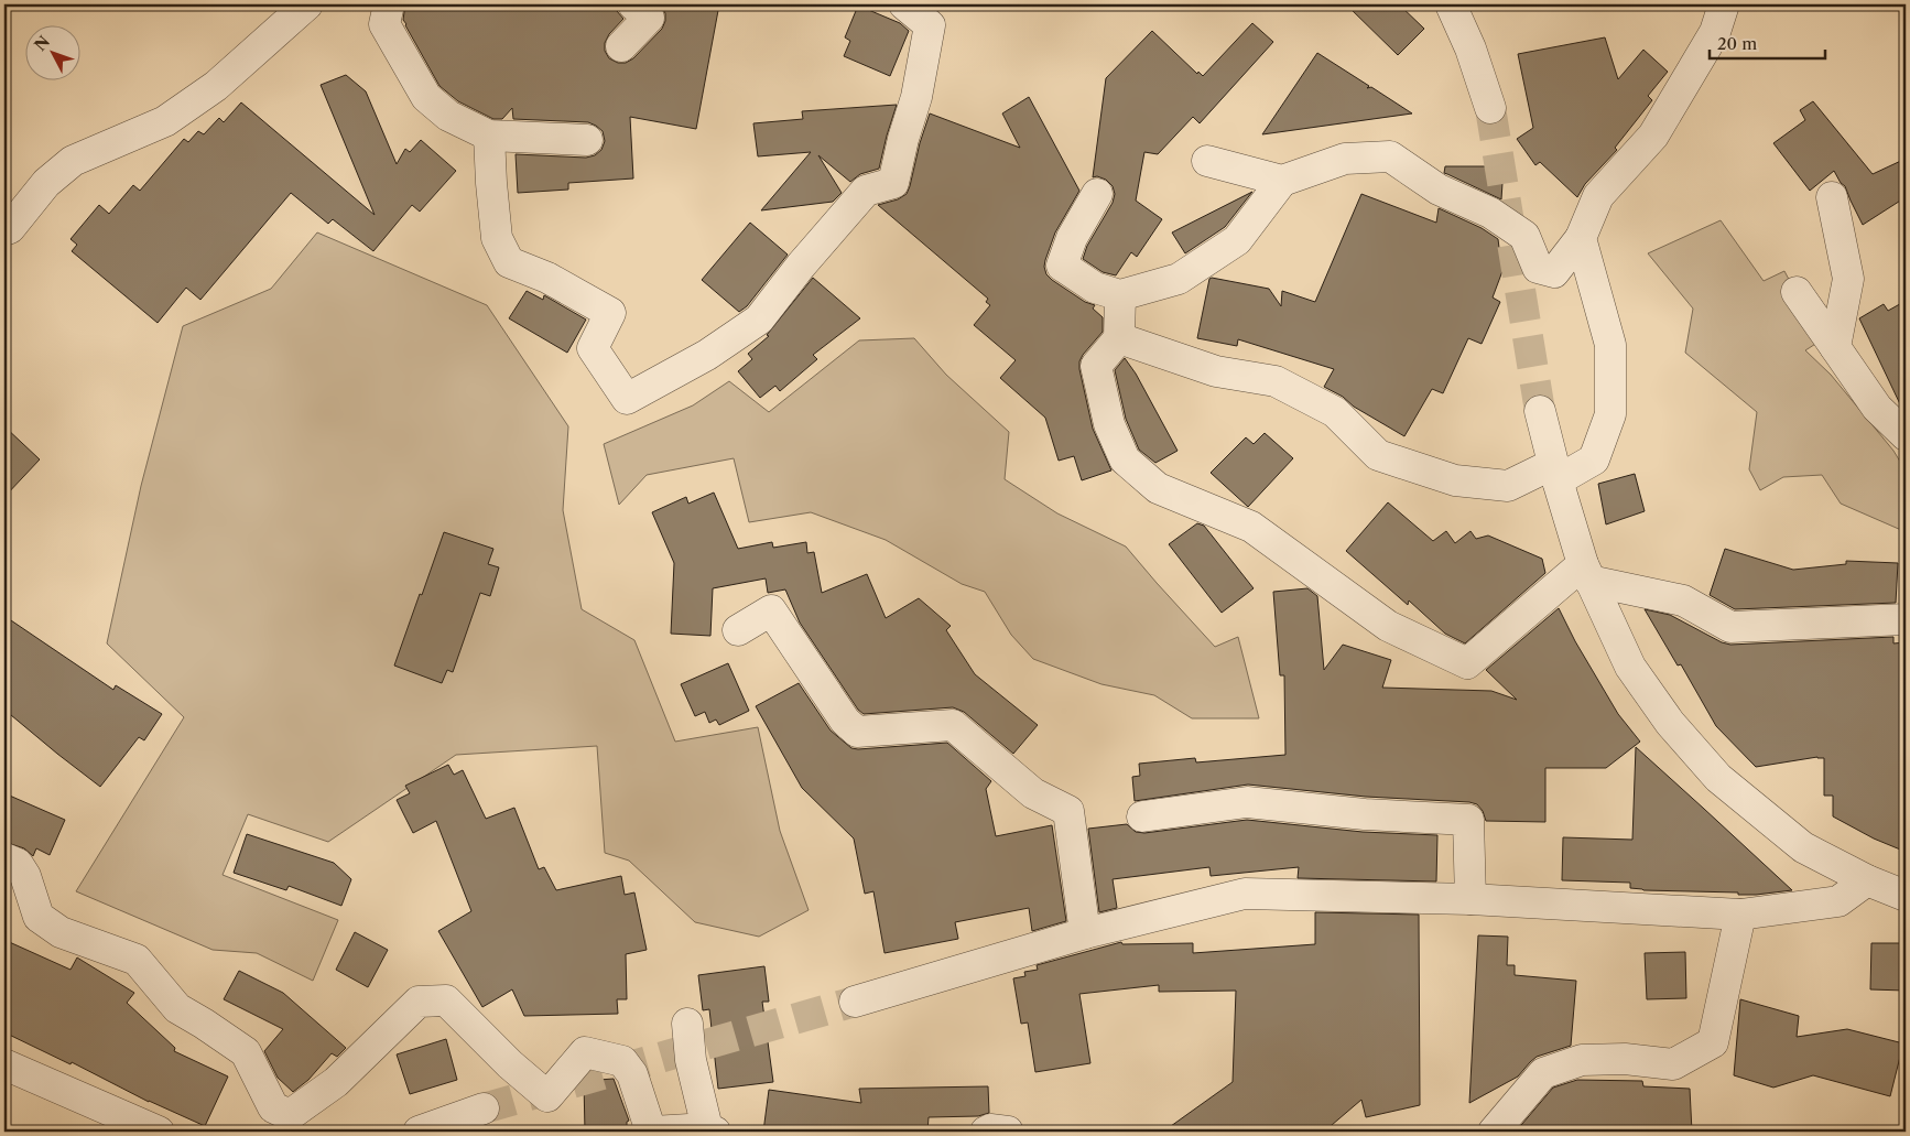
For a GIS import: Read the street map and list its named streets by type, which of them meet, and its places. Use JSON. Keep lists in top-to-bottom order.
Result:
{
  "scale_bar": "20 m",
  "north": "top left"
}
